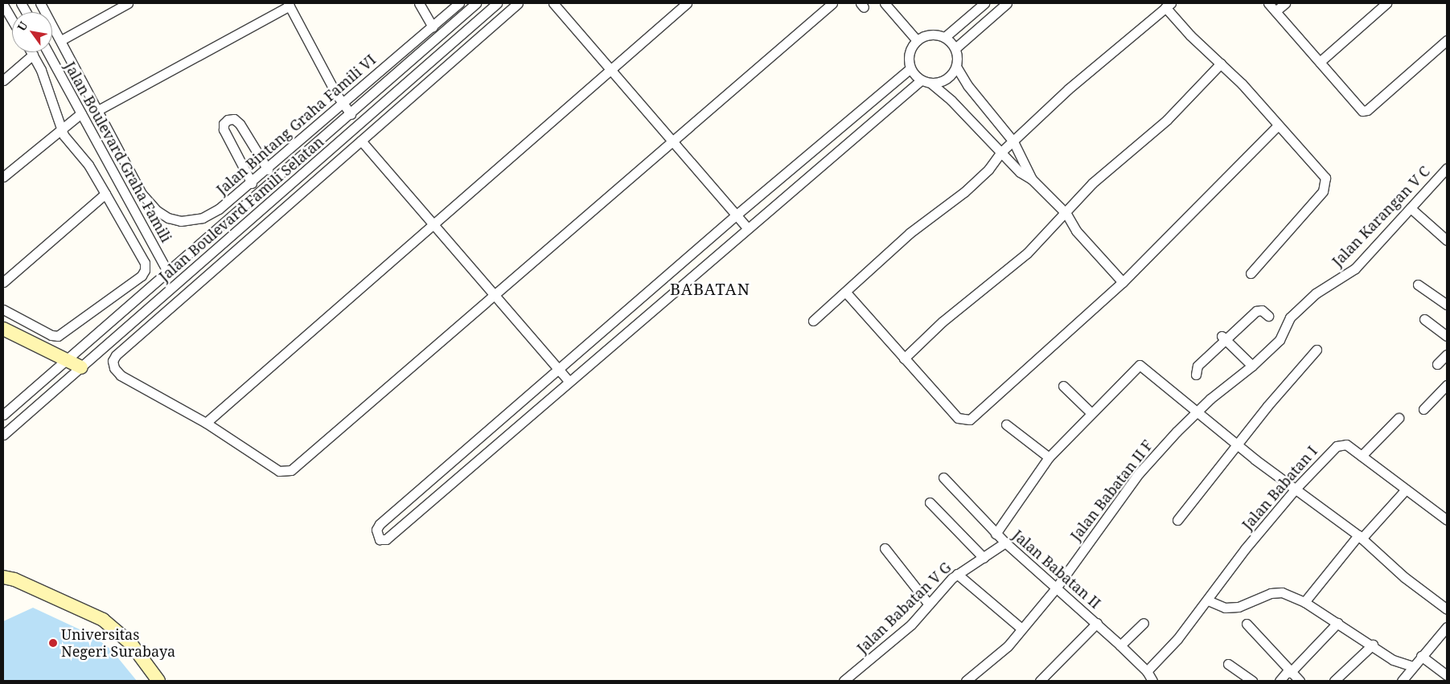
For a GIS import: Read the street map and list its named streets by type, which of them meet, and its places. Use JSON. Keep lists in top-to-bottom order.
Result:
{
  "streets": {
    "street": [
      "Jalan Bintang Graha Famili VI",
      "Jalan Boulevard Graha Famili",
      "Jalan Boulevard Famili Selatan",
      "Jalan Karangan V C",
      "Jalan Babatan I",
      "Jalan Babatan II F",
      "Jalan Babatan II",
      "Jalan Babatan V G"
    ]
  },
  "crossings": [
    ["Jalan Boulevard Graha Famili", "Jalan Boulevard Famili Selatan"],
    ["Jalan Karangan V C", "Jalan Babatan II F"],
    ["Jalan Babatan I", "Jalan Babatan II"],
    ["Jalan Babatan II F", "Jalan Babatan II"],
    ["Jalan Babatan II", "Jalan Babatan V G"]
  ],
  "districts": ["BABATAN"],
  "places": ["Universitas Negeri Surabaya"],
  "north": "top left"
}
